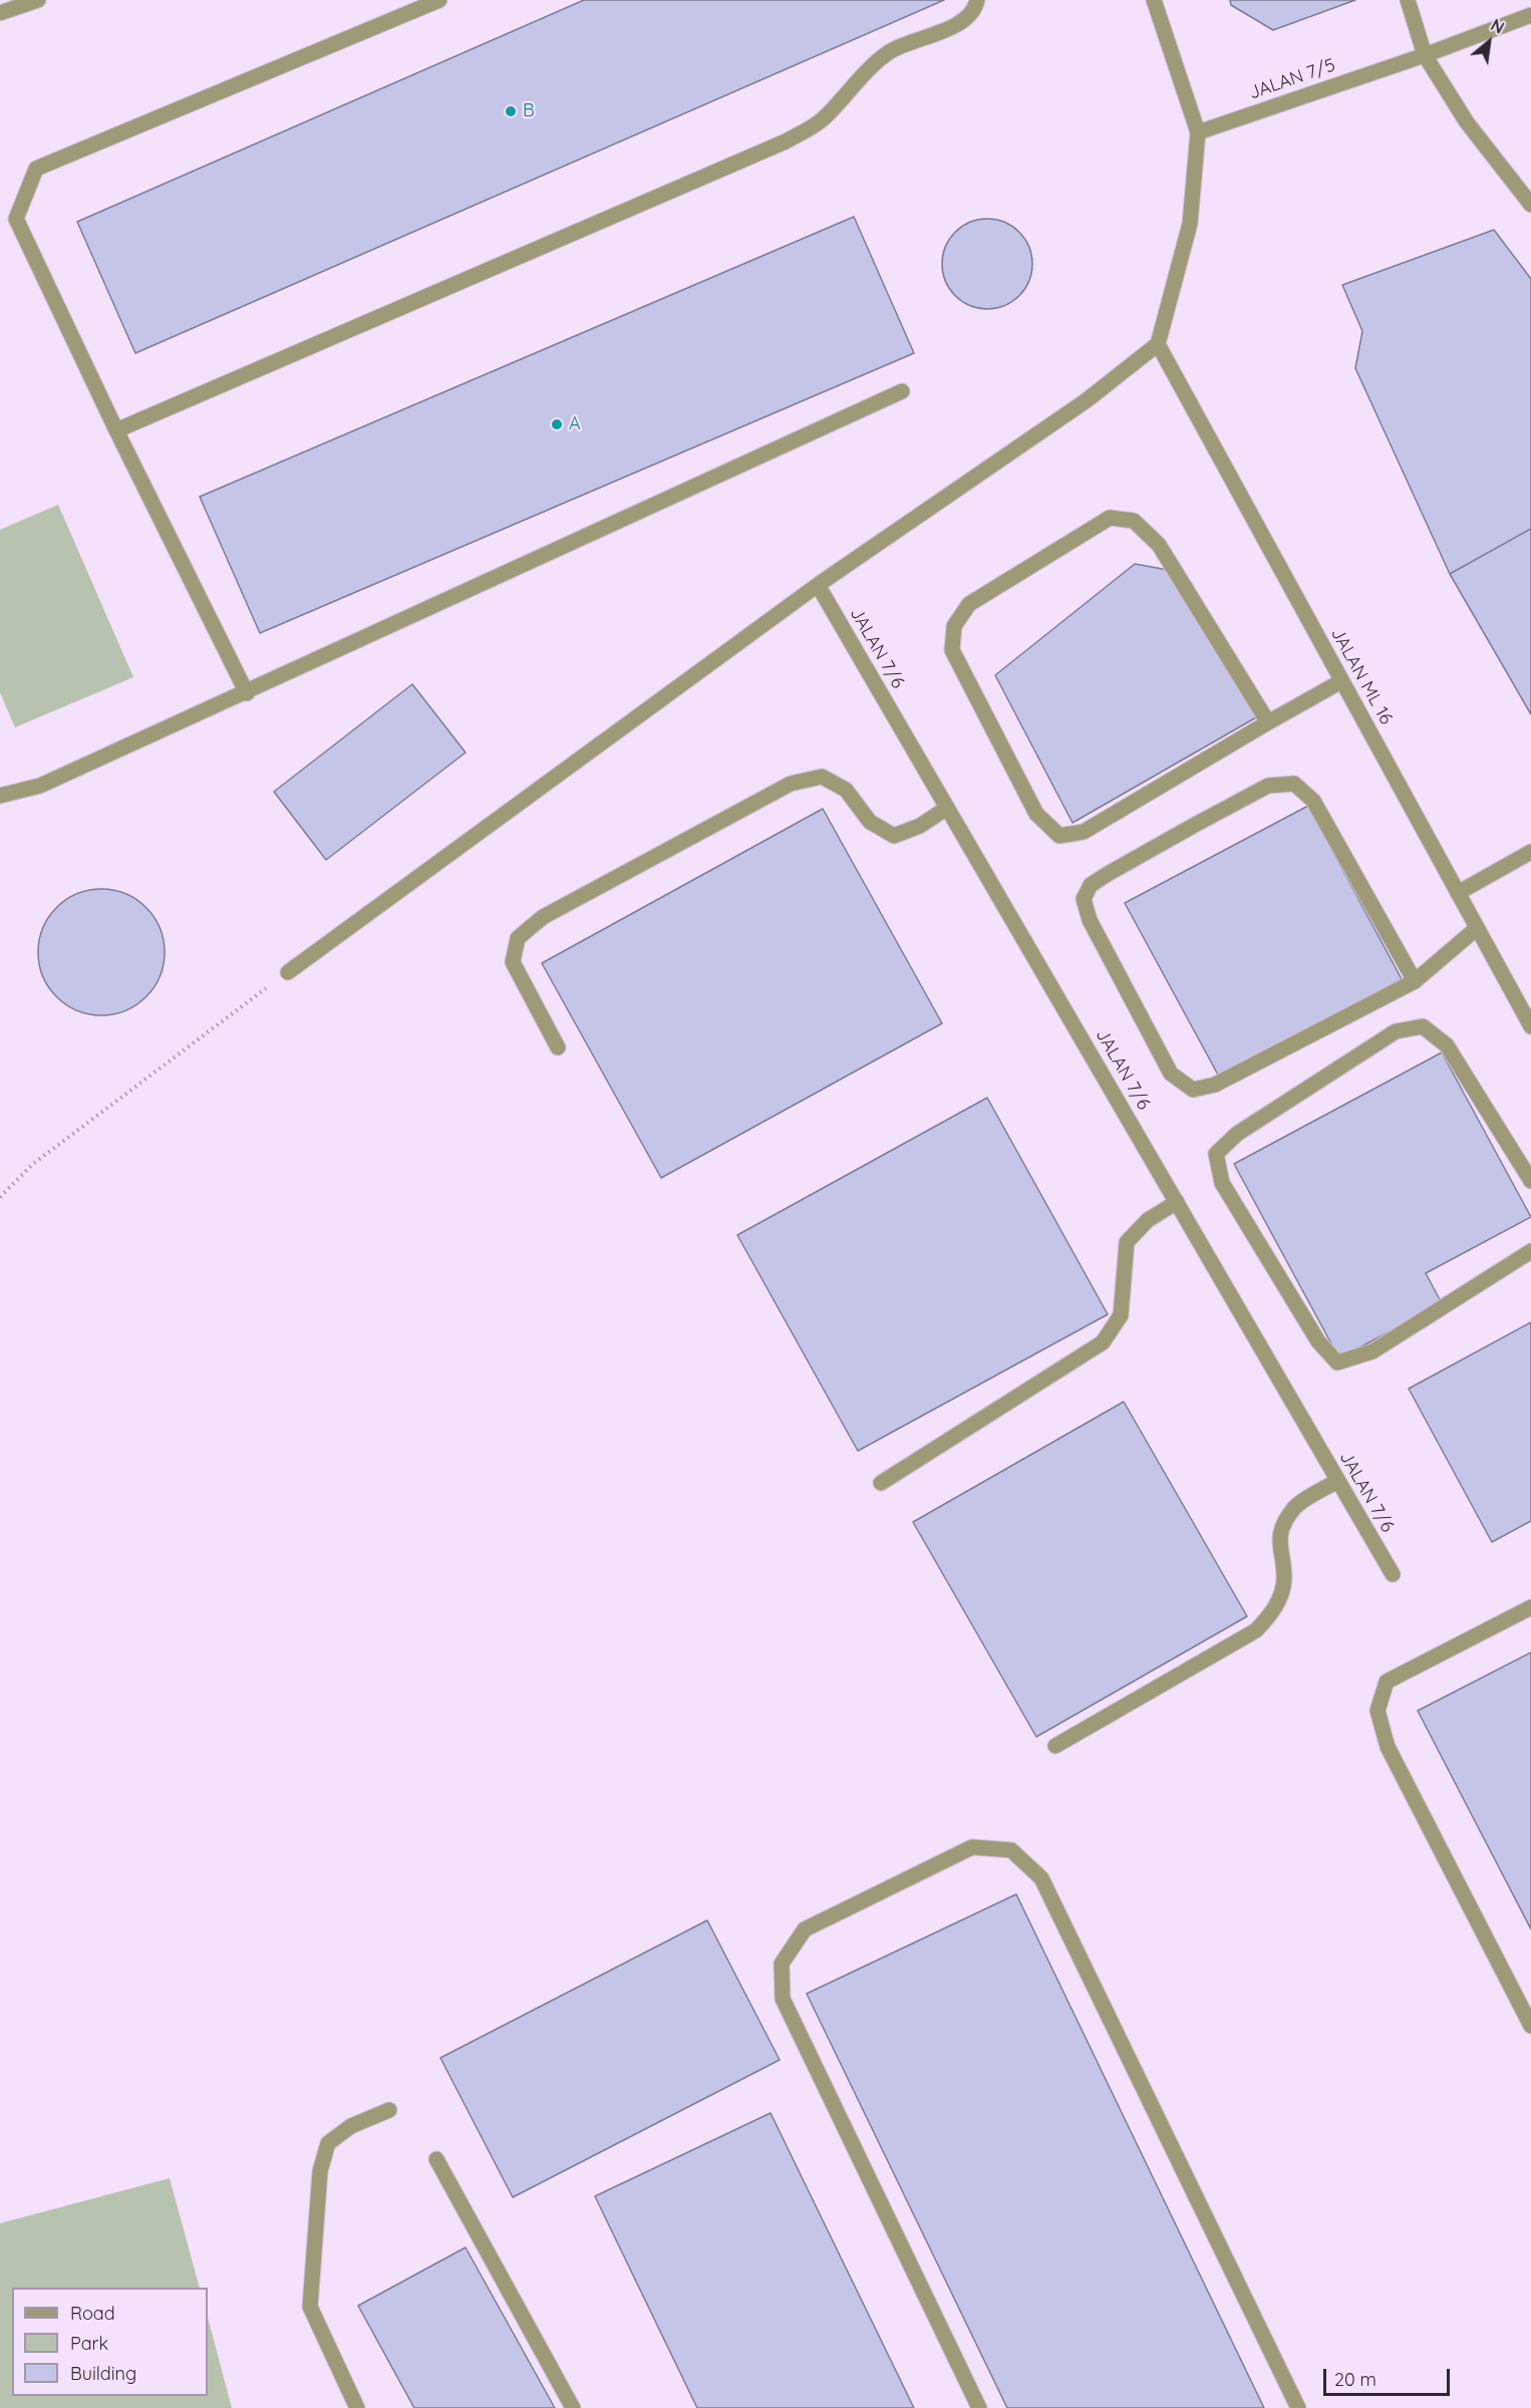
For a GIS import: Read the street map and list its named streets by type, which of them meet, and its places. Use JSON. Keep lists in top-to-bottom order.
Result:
{
  "streets": {
    "street": ["JALAN 7/5", "JALAN 7/6", "JALAN ML 16"]
  },
  "places": ["B", "A"],
  "legend": ["Road", "Park", "Building"],
  "scale_bar": "20 m",
  "north": "top right"
}
